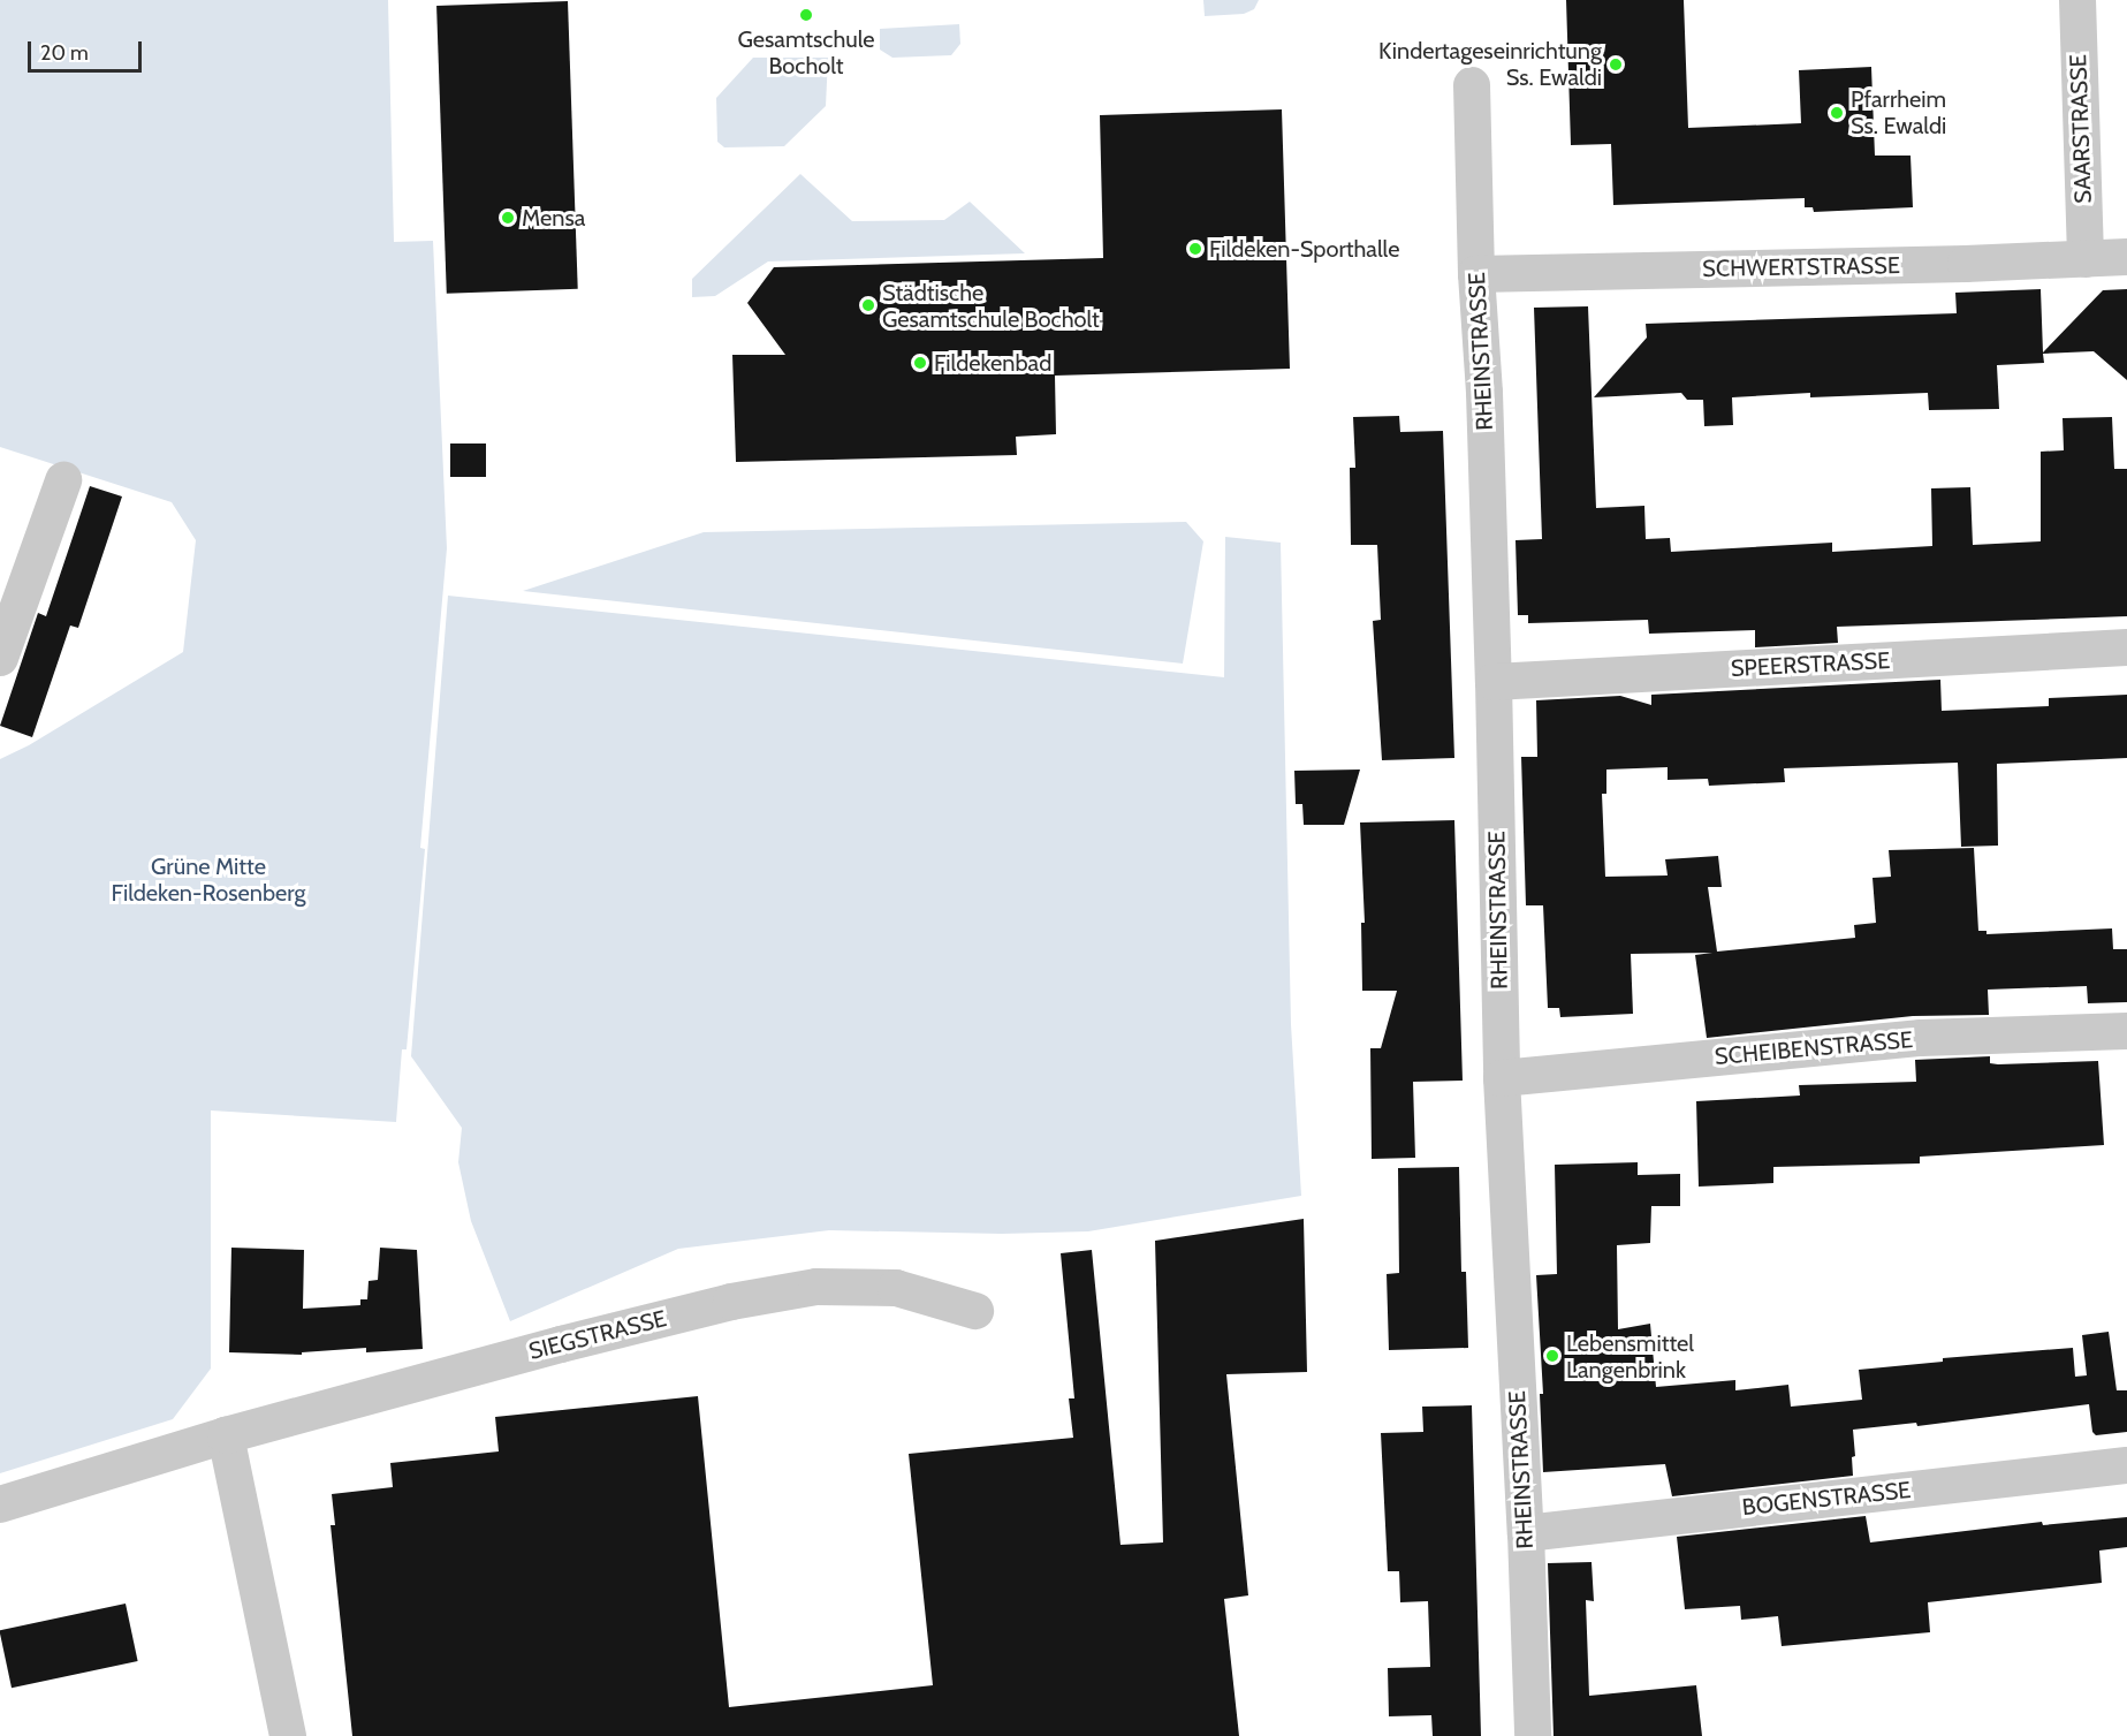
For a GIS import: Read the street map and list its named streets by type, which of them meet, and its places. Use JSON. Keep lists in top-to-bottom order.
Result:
{
  "streets": {
    "street": [
      "SAARSTRASSE",
      "SCHWERTSTRASSE",
      "RHEINSTRASSE",
      "SPEERSTRASSE",
      "SCHEIBENSTRASSE",
      "SIEGSTRASSE",
      "BOGENSTRASSE"
    ]
  },
  "crossings": [
    ["SAARSTRASSE", "SCHWERTSTRASSE"],
    ["SCHWERTSTRASSE", "RHEINSTRASSE"],
    ["RHEINSTRASSE", "SPEERSTRASSE"],
    ["RHEINSTRASSE", "SCHEIBENSTRASSE"],
    ["RHEINSTRASSE", "BOGENSTRASSE"]
  ],
  "parks": ["Grüne Mitte Fildeken-Rosenberg"],
  "places": [
    "Gesamtschule Bocholt",
    "Kindertageseinrichtung Ss. Ewaldi",
    "Pfarrheim Ss. Ewaldi",
    "Mensa",
    "Fildeken-Sporthalle",
    "Städtische Gesamtschule Bocholt",
    "Fildekenbad",
    "Lebensmittel Langenbrink"
  ],
  "scale_bar": "20 m"
}
